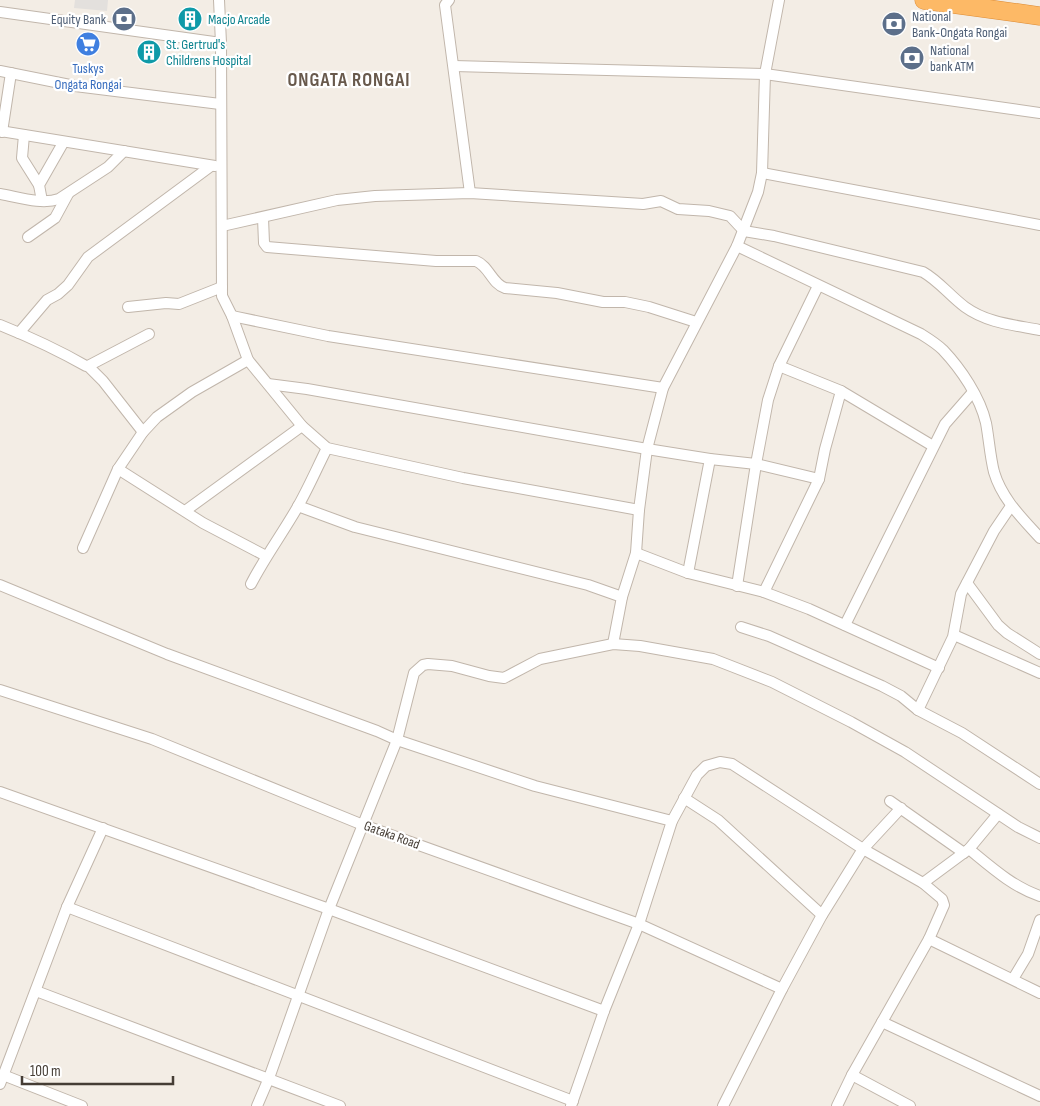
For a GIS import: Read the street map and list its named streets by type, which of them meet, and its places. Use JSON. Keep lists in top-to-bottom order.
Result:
{
  "streets": {
    "street": ["Gataka Road"]
  },
  "districts": ["ONGATA RONGAI"],
  "places": {
    "bank": ["Equity Bank", "National Bank-Ongata Rongai", "National bank ATM"],
    "building": ["Macjo Arcade", "St. Gertrud's Childrens Hospital"],
    "supermarket": ["Tuskys Ongata Rongai"]
  },
  "scale_bar": "100 m"
}
